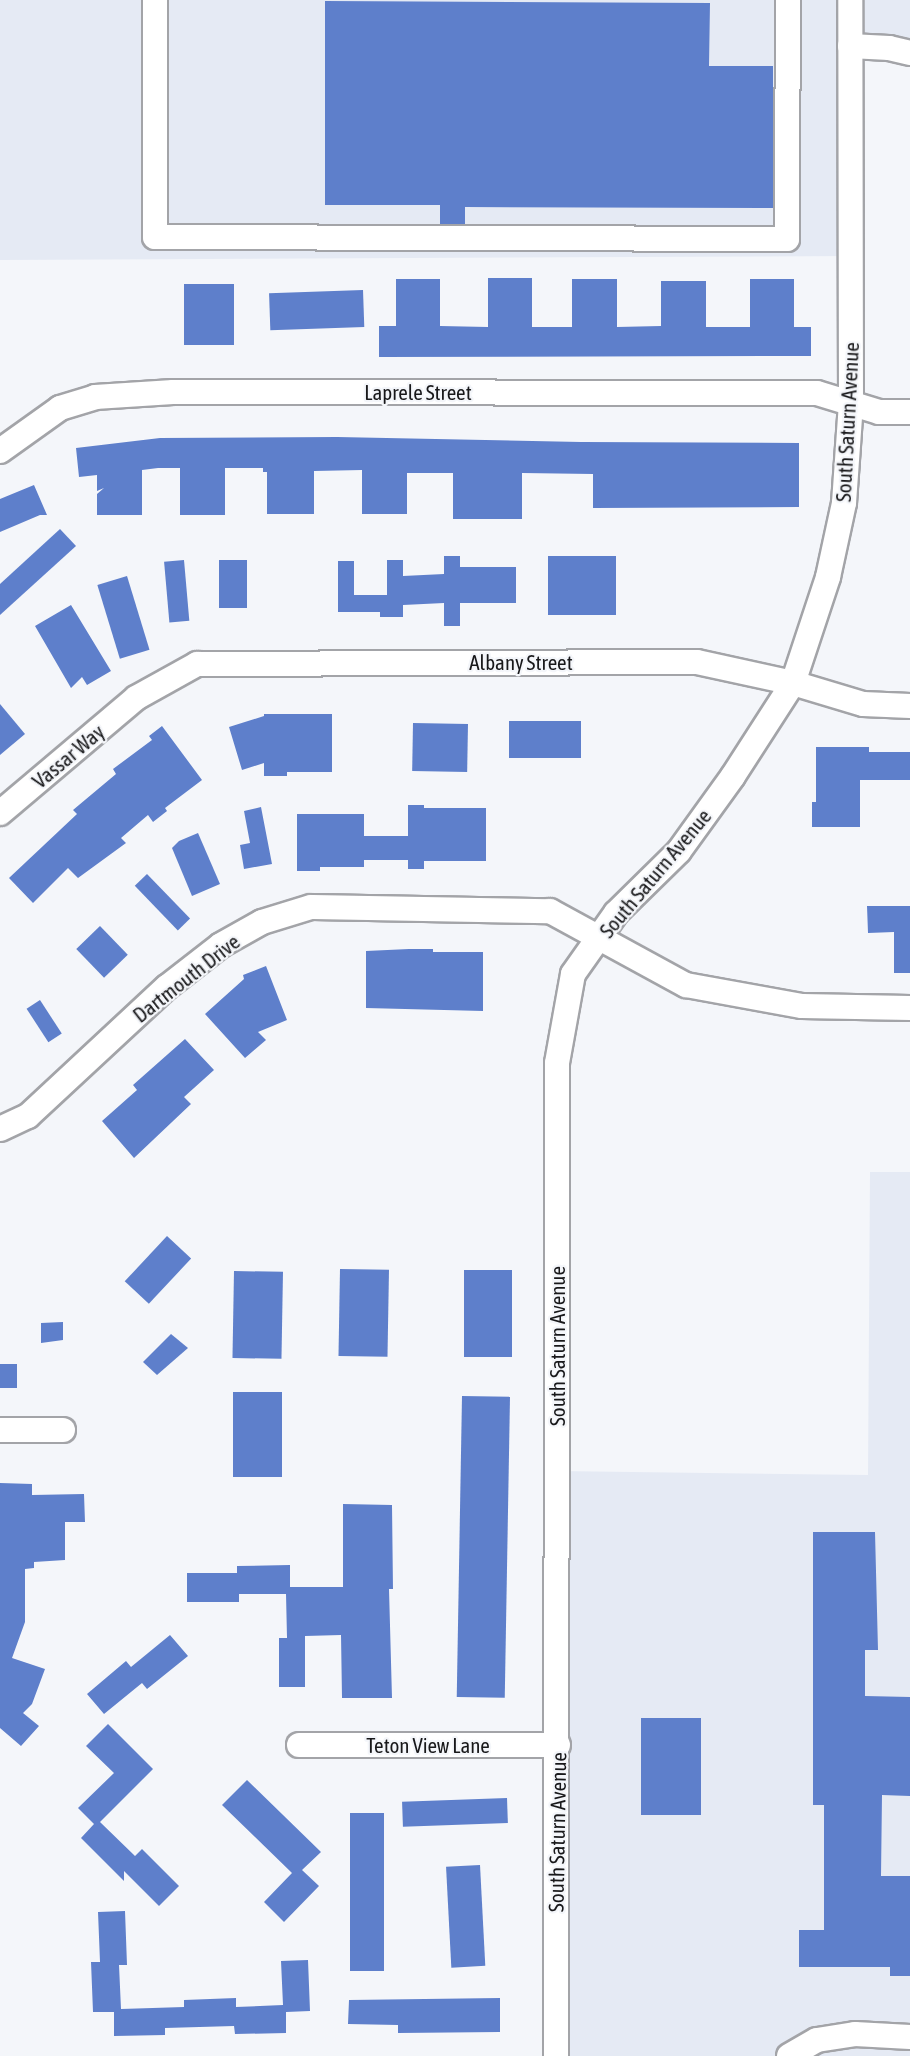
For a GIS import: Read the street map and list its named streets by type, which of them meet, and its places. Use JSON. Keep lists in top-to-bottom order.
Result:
{
  "streets": {
    "street": [
      "Laprele Street",
      "South Saturn Avenue",
      "Albany Street",
      "Vassar Way",
      "Dartmouth Drive",
      "Teton View Lane"
    ]
  },
  "crossings": [
    ["Laprele Street", "South Saturn Avenue"],
    ["South Saturn Avenue", "Albany Street"],
    ["South Saturn Avenue", "Dartmouth Drive"],
    ["South Saturn Avenue", "Teton View Lane"],
    ["Albany Street", "Vassar Way"]
  ]
}
